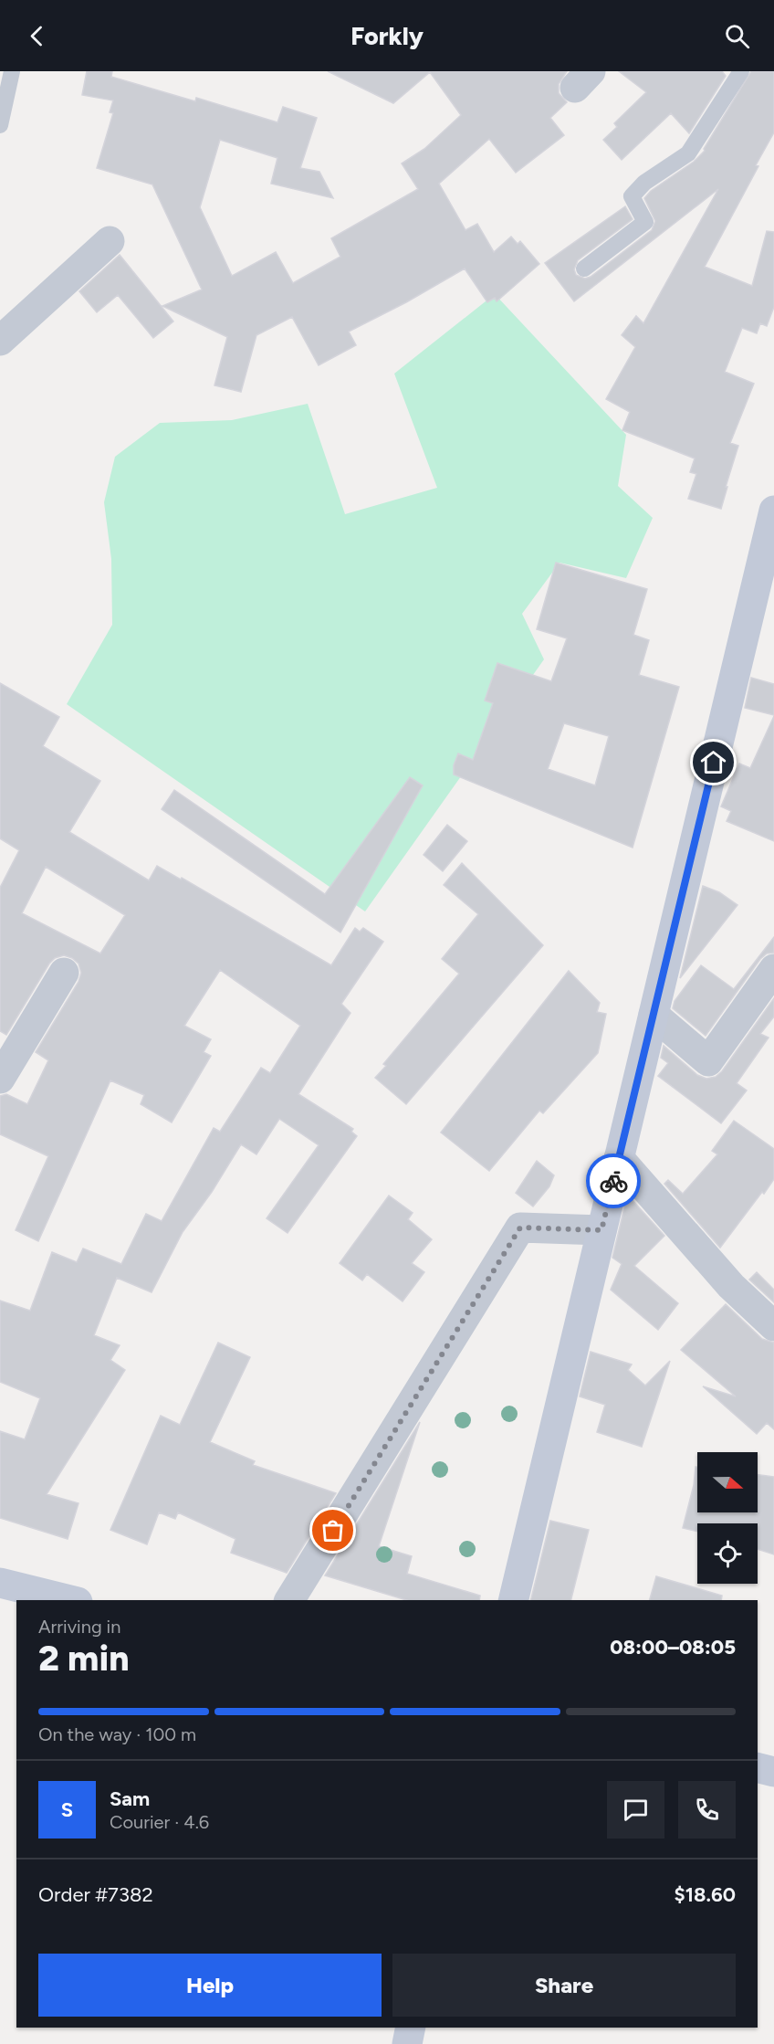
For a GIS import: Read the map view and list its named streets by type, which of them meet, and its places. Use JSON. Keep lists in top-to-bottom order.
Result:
{
  "north": "right",
  "page": {
    "header": "Forkly",
    "heading": ["2 min", "Arriving in", "08:00–08:05"],
    "panel": [
      "Sam",
      "Courier · 4.6",
      "Order #7382",
      "$18.60"
    ],
    "bar": "On the way · 100 m",
    "round": "S",
    "buttons": ["Help", "Share"]
  }
}
